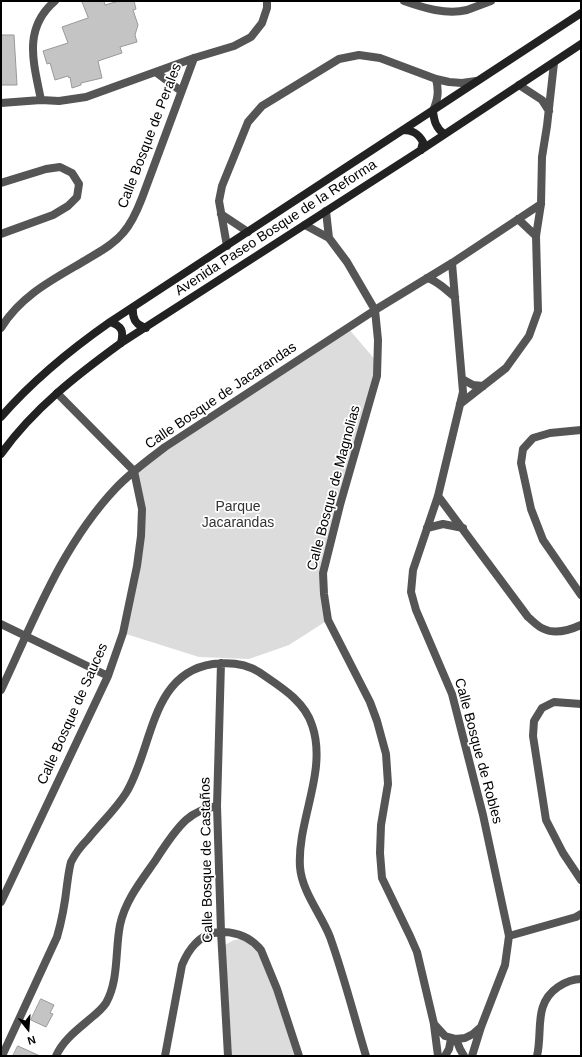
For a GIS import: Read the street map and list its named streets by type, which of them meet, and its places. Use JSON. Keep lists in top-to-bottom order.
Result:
{
  "streets": {
    "main road": ["Avenida Paseo Bosque de la Reforma"],
    "street": [
      "Calle Bosque de Perales",
      "Calle Bosque de Jacarandas",
      "Calle Bosque de Magnolias",
      "Calle Bosque de Sauces",
      "Calle Bosque de Robles",
      "Calle Bosque de Castaños"
    ]
  },
  "crossings": [
    ["Avenida Paseo Bosque de la Reforma", "Calle Bosque de Magnolias"],
    ["Calle Bosque de Jacarandas", "Calle Bosque de Magnolias"],
    ["Calle Bosque de Jacarandas", "Calle Bosque de Sauces"],
    ["Calle Bosque de Jacarandas", "Calle Bosque de Robles"]
  ],
  "parks": ["Parque Jacarandas"],
  "north": "bottom"
}
